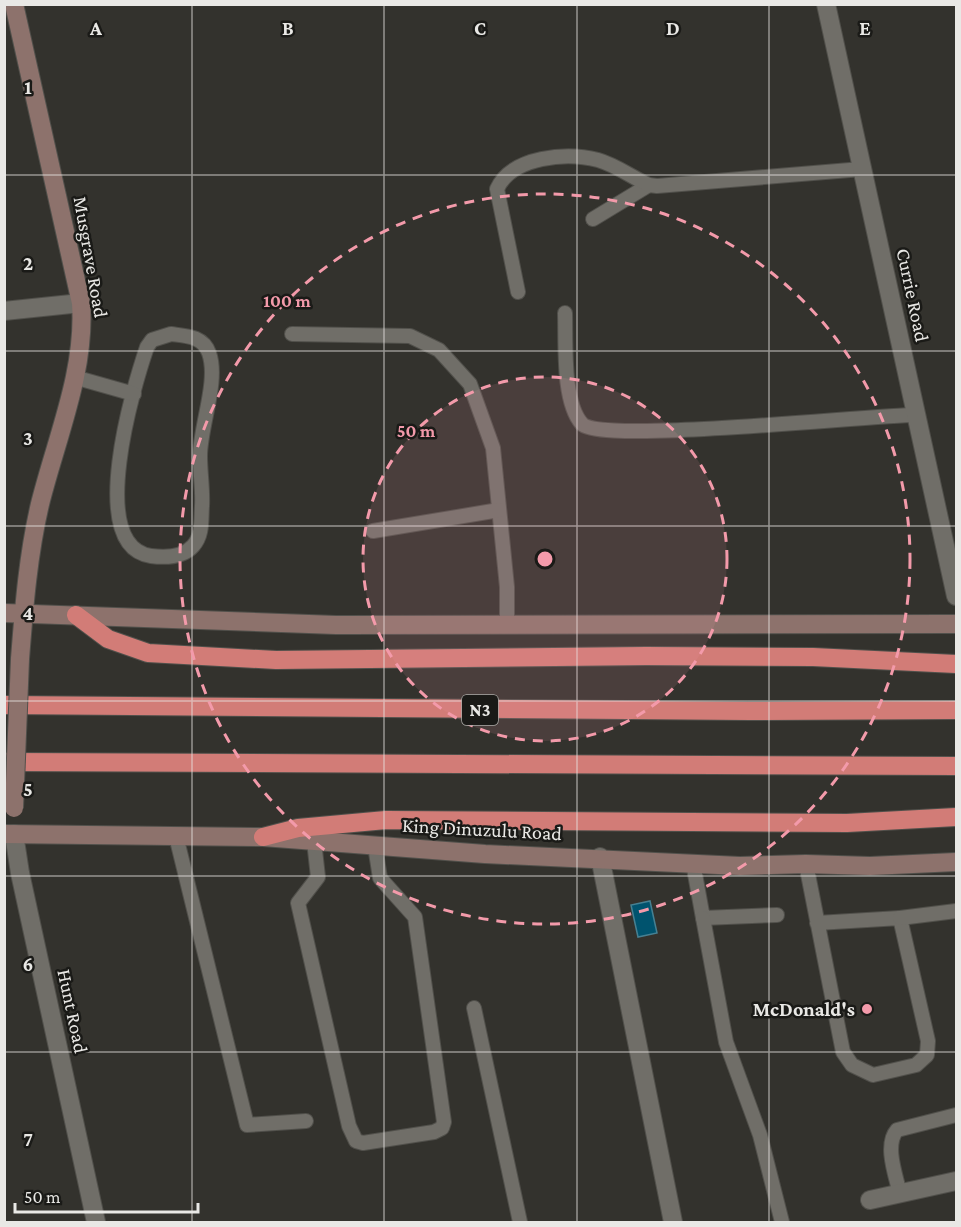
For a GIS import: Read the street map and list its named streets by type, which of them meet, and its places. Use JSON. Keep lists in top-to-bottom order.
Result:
{
  "streets": {
    "highway": ["N3"],
    "main road": ["Musgrave Road", "King Dinuzulu Road", "Hunt Road"],
    "street": ["Currie Road"]
  },
  "crossings": [
    ["Musgrave Road", "Hunt Road"],
    ["King Dinuzulu Road", "Hunt Road"]
  ],
  "places": ["McDonald's"],
  "scale_bar": "50 m",
  "grid": {
    "columns": [
      "A",
      "B",
      "C",
      "D",
      "E"
    ],
    "rows": [
      "1",
      "2",
      "3",
      "4",
      "5",
      "6",
      "7"
    ]
  },
  "rings": ["100 m", "50 m"]
}
